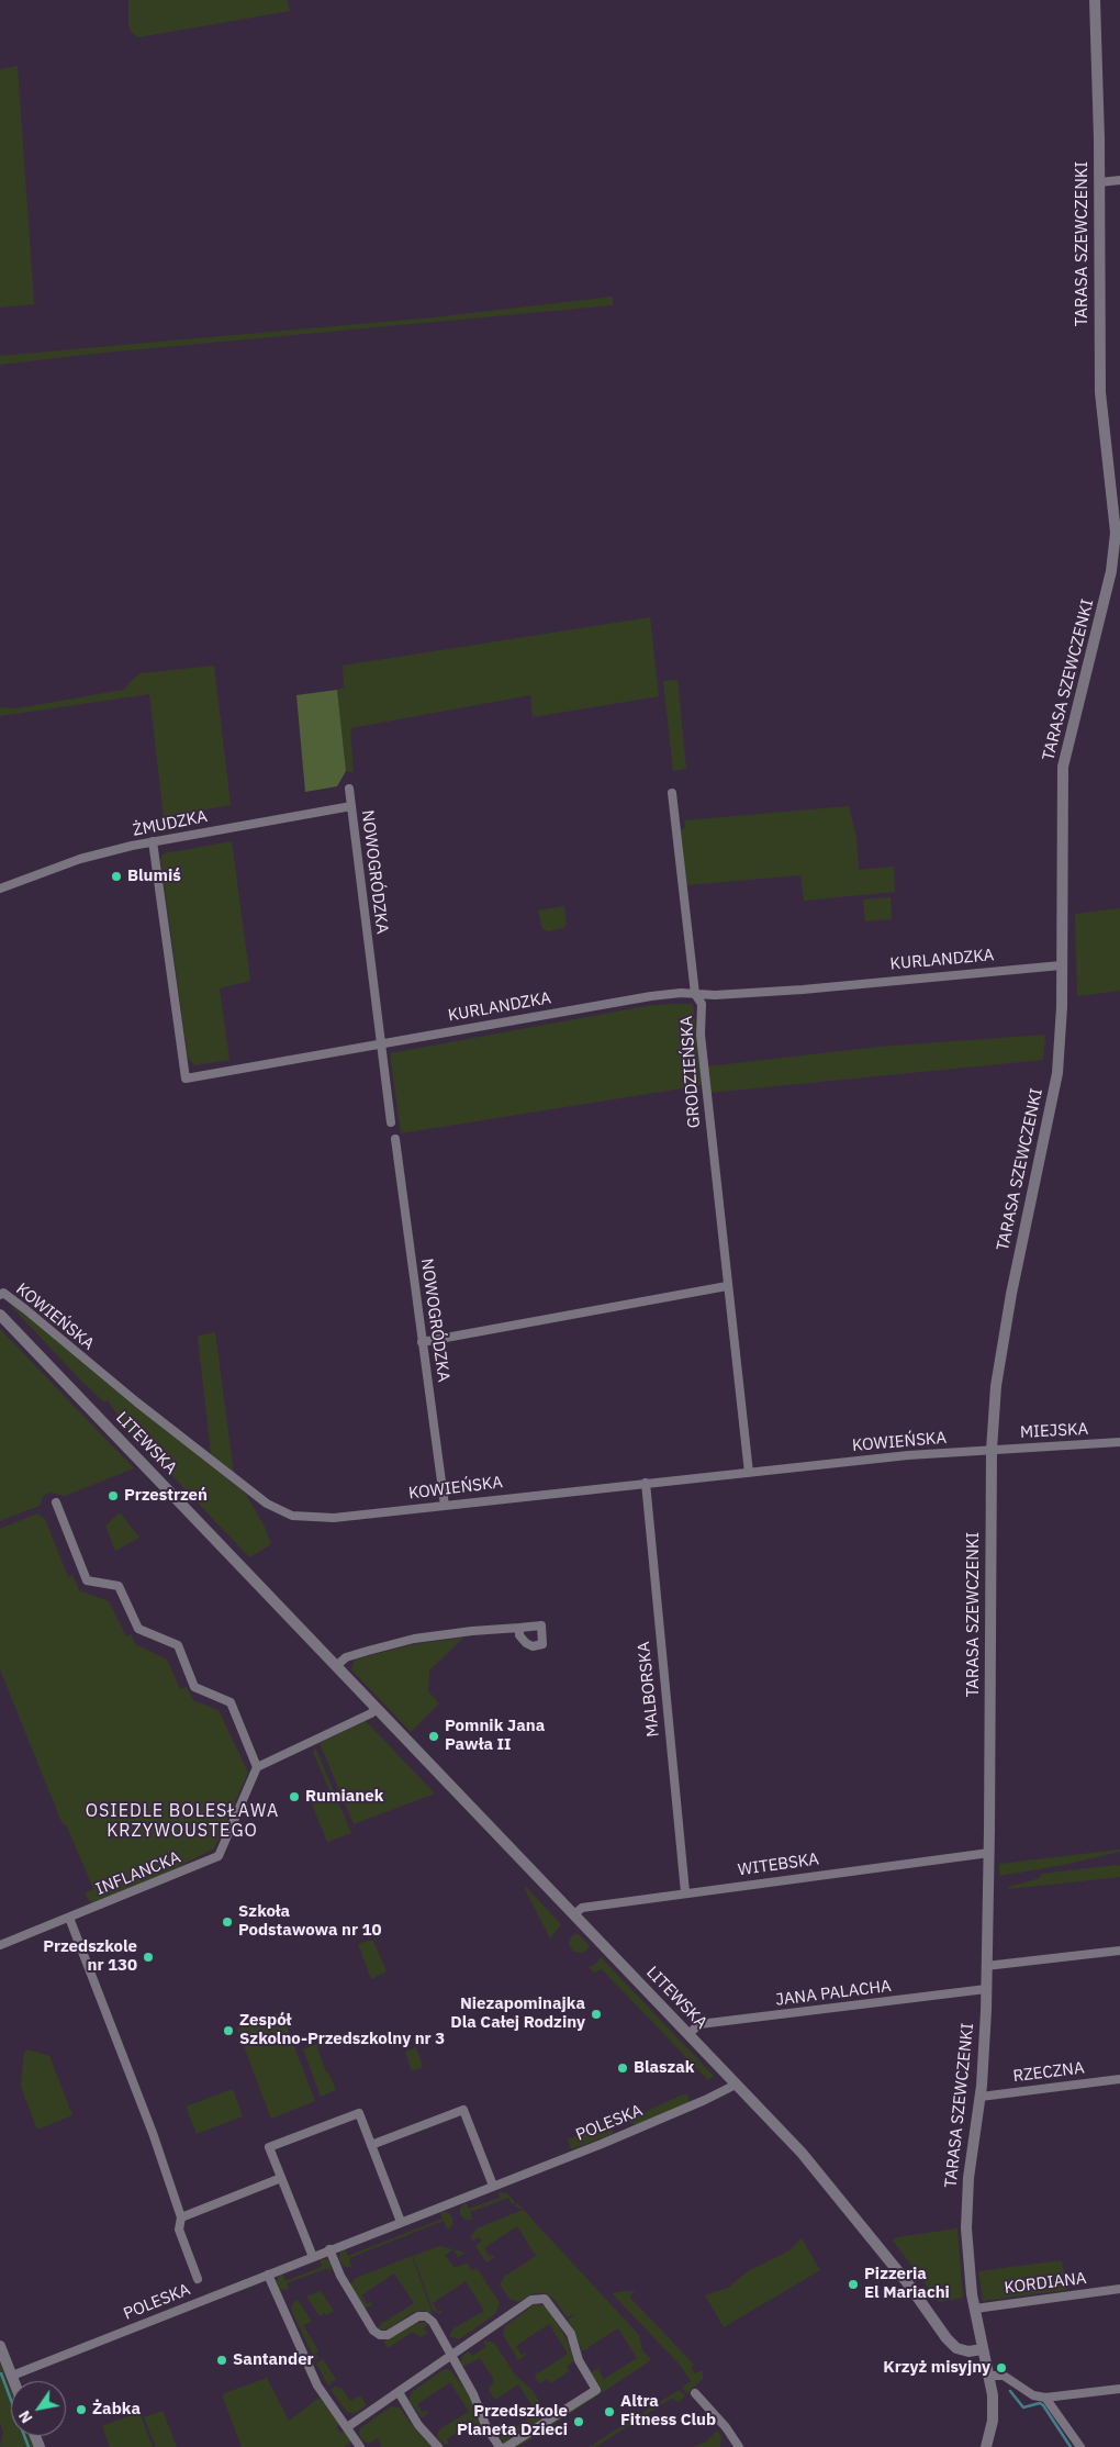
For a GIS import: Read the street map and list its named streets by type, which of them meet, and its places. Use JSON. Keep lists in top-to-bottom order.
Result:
{
  "streets": {
    "street": [
      "TARASA SZEWCZENKI",
      "ŻMUDZKA",
      "NOWOGRÓDZKA",
      "KURLANDZKA",
      "GRODZIEŃSKA",
      "KOWIEŃSKA",
      "MIEJSKA",
      "LITEWSKA",
      "MALBORSKA",
      "WITEBSKA",
      "INFLANCKA",
      "JANA PALACHA",
      "RZECZNA",
      "POLESKA",
      "KORDIANA"
    ]
  },
  "crossings": [
    ["TARASA SZEWCZENKI", "KURLANDZKA"],
    ["TARASA SZEWCZENKI", "KOWIEŃSKA"],
    ["TARASA SZEWCZENKI", "MIEJSKA"],
    ["TARASA SZEWCZENKI", "LITEWSKA"],
    ["TARASA SZEWCZENKI", "WITEBSKA"],
    ["TARASA SZEWCZENKI", "JANA PALACHA"],
    ["TARASA SZEWCZENKI", "RZECZNA"],
    ["TARASA SZEWCZENKI", "KORDIANA"],
    ["ŻMUDZKA", "NOWOGRÓDZKA"],
    ["ŻMUDZKA", "KURLANDZKA"],
    ["NOWOGRÓDZKA", "KURLANDZKA"],
    ["NOWOGRÓDZKA", "KOWIEŃSKA"],
    ["KURLANDZKA", "GRODZIEŃSKA"],
    ["GRODZIEŃSKA", "KOWIEŃSKA"],
    ["KOWIEŃSKA", "MIEJSKA"],
    ["KOWIEŃSKA", "MALBORSKA"],
    ["LITEWSKA", "WITEBSKA"],
    ["LITEWSKA", "JANA PALACHA"],
    ["LITEWSKA", "POLESKA"],
    ["MALBORSKA", "WITEBSKA"],
    ["INFLANCKA", "POLESKA"]
  ],
  "districts": ["OSIEDLE BOLESŁAWA KRZYWOUSTEGO"],
  "places": [
    "Blumiś",
    "Przestrzeń",
    "Pomnik Jana Pawła II",
    "Rumianek",
    "Szkoła Podstawowa nr 10",
    "Przedszkole nr 130",
    "Niezapominajka Dla Całej Rodziny",
    "Zespół Szkolno-Przedszkolny nr 3",
    "Blaszak",
    "Pizzeria El Mariachi",
    "Santander",
    "Krzyż misyjny",
    "Żabka",
    "Altra Fitness Club",
    "Przedszkole Planeta Dzieci"
  ],
  "north": "bottom left"
}
